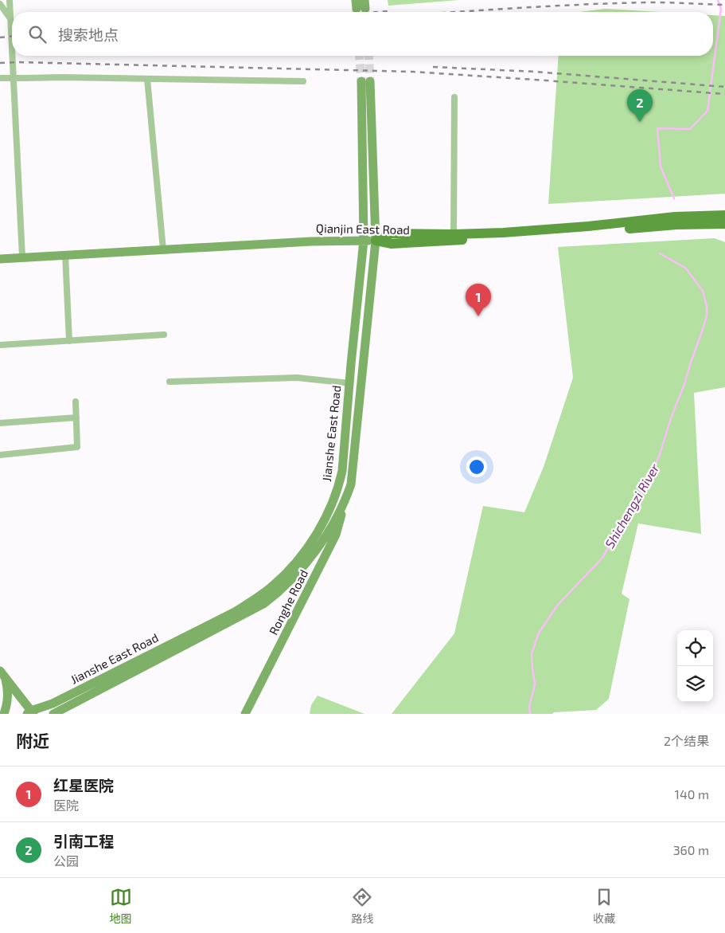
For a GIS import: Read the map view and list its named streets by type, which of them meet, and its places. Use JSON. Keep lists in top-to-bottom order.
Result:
{
  "streets": {
    "main road": ["Qianjin East Road", "Jianshe East Road", "Ronghe Road"]
  },
  "crossings": [
    ["Qianjin East Road", "Jianshe East Road"],
    ["Jianshe East Road", "Ronghe Road"]
  ],
  "water": ["Shichengzi River"],
  "page": {
    "search": "搜索地点",
    "pins": ["2", "1"],
    "heading": ["附近", "2个结果"],
    "list": [
      {
        "mark": "1",
        "name": "红星医院",
        "note": "医院",
        "value": "140 m"
      },
      {
        "mark": "2",
        "name": "引南工程",
        "note": "公园",
        "value": "360 m"
      }
    ],
    "nav": ["地图", "路线", "收藏"]
  }
}
